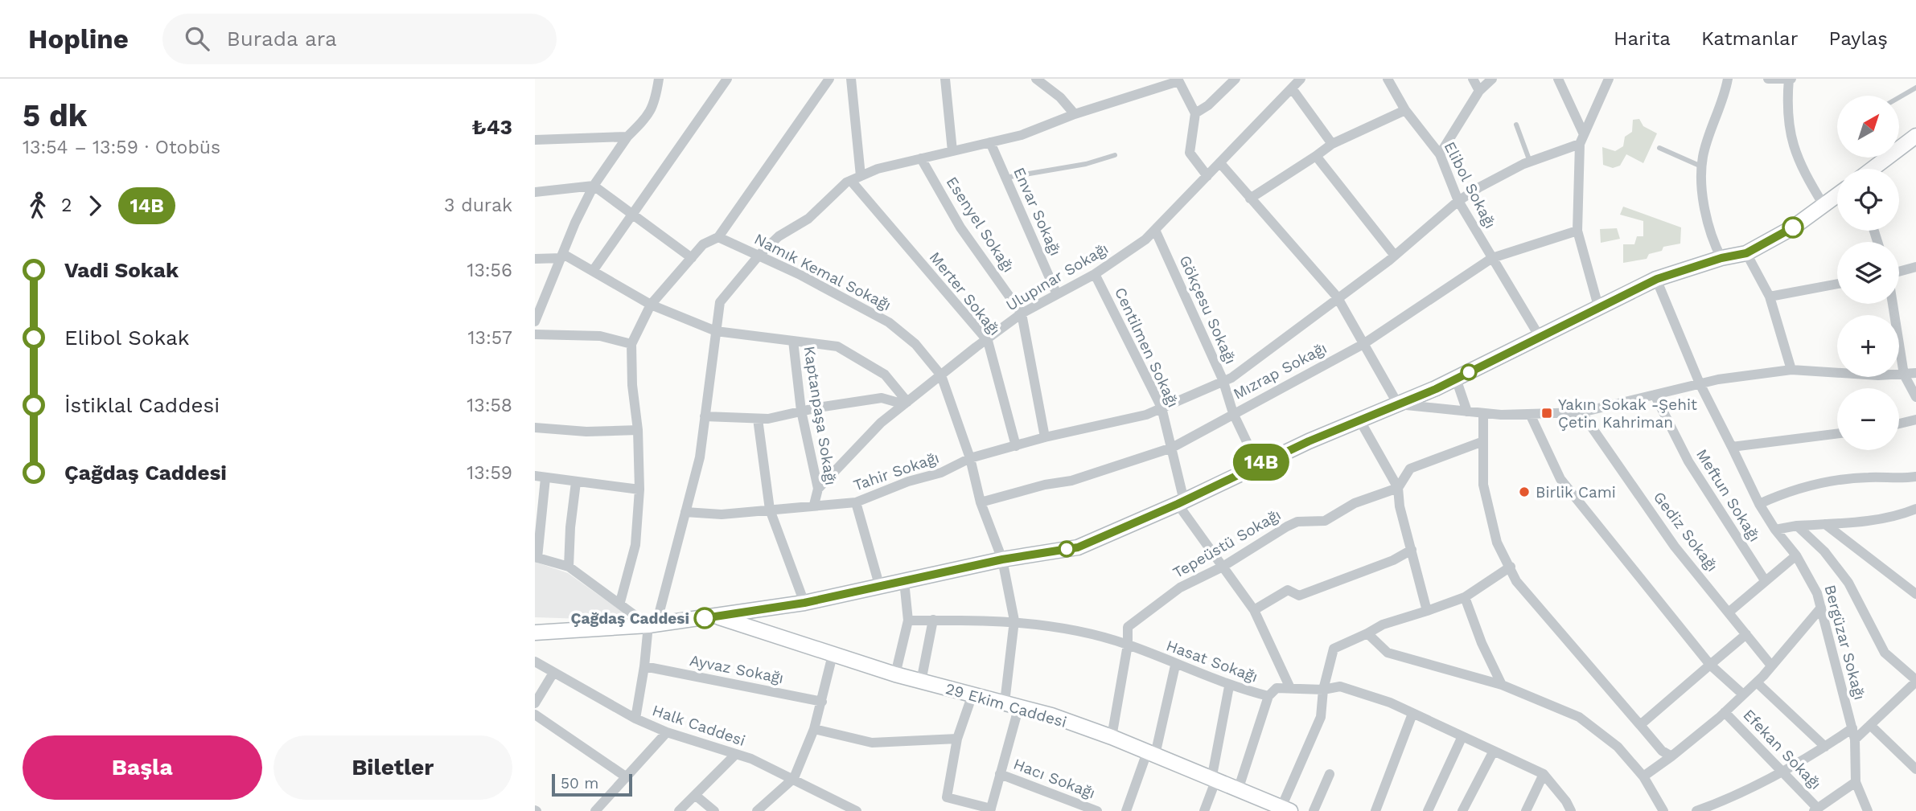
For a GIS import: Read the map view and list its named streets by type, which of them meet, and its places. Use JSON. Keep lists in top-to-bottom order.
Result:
{
  "streets": {
    "street": [
      "Elibol Sokağı",
      "Envar Sokağı",
      "Esenyel Sokağı",
      "Namık Kemal Sokağı",
      "Ulupınar Sokağı",
      "Merter Sokağı",
      "Gökçesu Sokağı",
      "Centilmen Sokağı",
      "Mızrap Sokağı",
      "Kaptanpaşa Sokağı",
      "Tahir Sokağı",
      "Meftun Sokağı",
      "Gediz Sokağı",
      "Tepeüstü Sokağı",
      "Bergüzar Sokağı",
      "Hasat Sokağı",
      "Ayvaz Sokağı",
      "29 Ekim Caddesi",
      "Halk Caddesi",
      "Efekan Sokağı",
      "Hacı Sokağı"
    ]
  },
  "crossings": [
    ["Elibol Sokağı", "Mızrap Sokağı"],
    ["Elibol Sokağı", "Tahir Sokağı"],
    ["Envar Sokağı", "Ulupınar Sokağı"],
    ["Esenyel Sokağı", "Ulupınar Sokağı"],
    ["Esenyel Sokağı", "Tahir Sokağı"],
    ["Namık Kemal Sokağı", "Ulupınar Sokağı"],
    ["Namık Kemal Sokağı", "Mızrap Sokağı"],
    ["Namık Kemal Sokağı", "Tahir Sokağı"],
    ["Namık Kemal Sokağı", "Hasat Sokağı"],
    ["Namık Kemal Sokağı", "29 Ekim Caddesi"],
    ["Namık Kemal Sokağı", "Hacı Sokağı"],
    ["Ulupınar Sokağı", "Merter Sokağı"],
    ["Ulupınar Sokağı", "Gökçesu Sokağı"],
    ["Ulupınar Sokağı", "Centilmen Sokağı"],
    ["Ulupınar Sokağı", "Kaptanpaşa Sokağı"],
    ["Merter Sokağı", "Tahir Sokağı"],
    ["Gökçesu Sokağı", "Mızrap Sokağı"],
    ["Gökçesu Sokağı", "Tahir Sokağı"],
    ["Centilmen Sokağı", "Mızrap Sokağı"],
    ["Centilmen Sokağı", "Tahir Sokağı"],
    ["Kaptanpaşa Sokağı", "Tahir Sokağı"],
    ["Tepeüstü Sokağı", "Hasat Sokağı"]
  ],
  "places": {
    "transit": ["Yakın Sokak -Şehit Çetin Kahriman"],
    "other": ["Birlik Cami", "Çağdaş Caddesi"]
  },
  "lines": ["bus line 14B"],
  "scale_bar": "50 m",
  "north": "top right",
  "page": {
    "header": "Hopline",
    "search": "Burada ara",
    "nav": ["Harita", "Katmanlar", "Paylaş"],
    "heading": ["5 dk", "13:54 – 13:59 · Otobüs", "₺43"],
    "on_map": "14B",
    "map_buttons": ["+", "−"],
    "legs": ["2", "14B", "3 durak"],
    "list": [
      {
        "name": "Vadi Sokak",
        "value": "13:56"
      },
      {
        "name": "Elibol Sokak",
        "value": "13:57"
      },
      {
        "name": "İstiklal Caddesi",
        "value": "13:58"
      },
      {
        "name": "Çağdaş Caddesi",
        "value": "13:59"
      }
    ],
    "buttons": ["Başla", "Biletler"],
    "scale": "50 m"
  }
}
